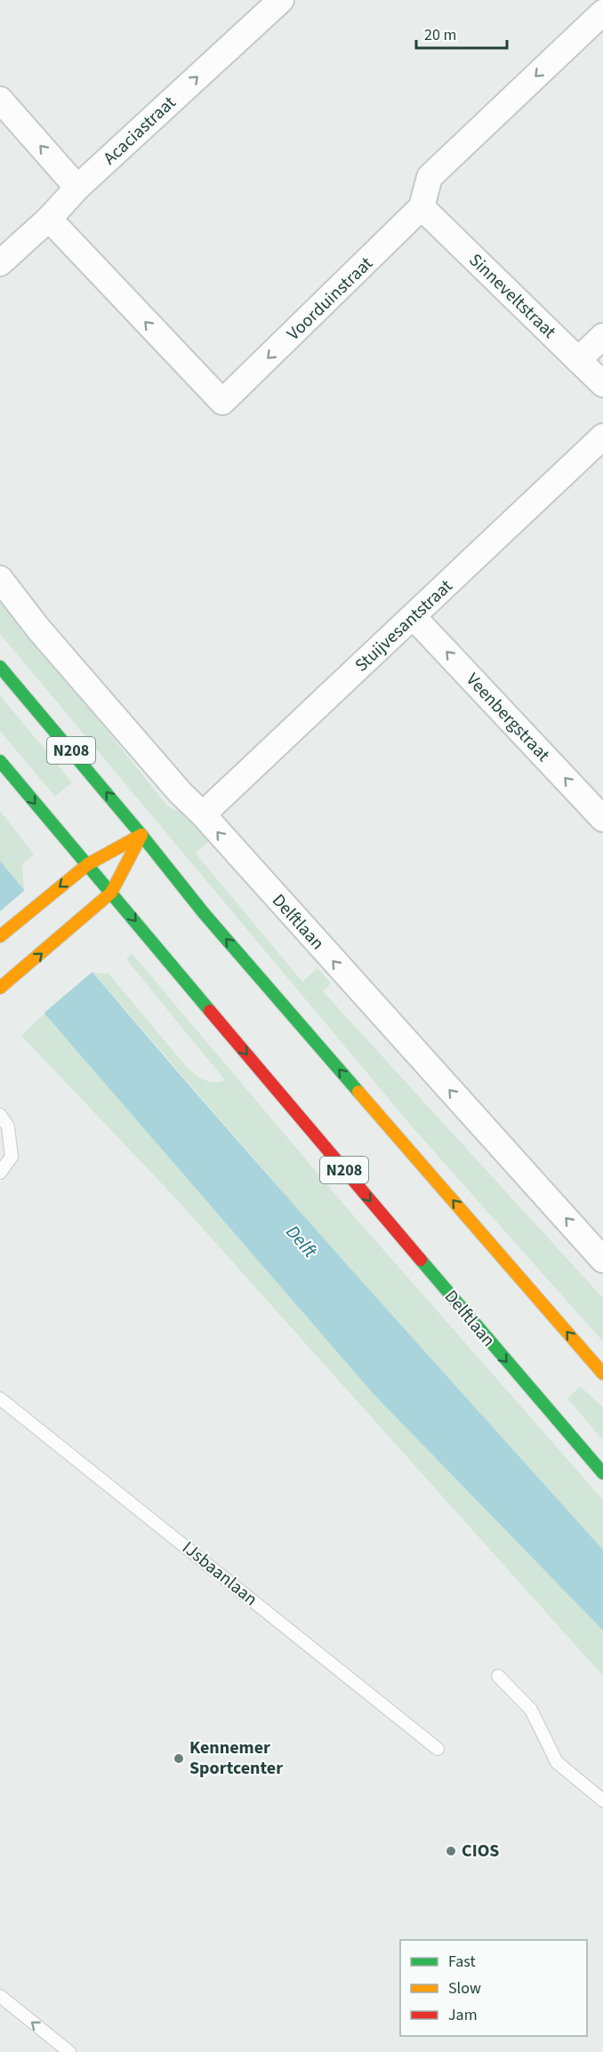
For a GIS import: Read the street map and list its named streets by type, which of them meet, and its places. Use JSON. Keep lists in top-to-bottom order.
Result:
{
  "streets": {
    "main road": ["N208", "Delftlaan"],
    "street": [
      "Acaciastraat",
      "Sinneveltstraat",
      "Voorduinstraat",
      "Stuijvesantstraat",
      "Veenbergstraat"
    ],
    "lane": ["IJsbaanlaan"]
  },
  "crossings": [
    ["Acaciastraat", "Voorduinstraat"],
    ["Sinneveltstraat", "Voorduinstraat"],
    ["Stuijvesantstraat", "Veenbergstraat"],
    ["Stuijvesantstraat", "Delftlaan"]
  ],
  "one_way": ["Acaciastraat", "Veenbergstraat"],
  "water": ["Delft"],
  "places": ["Kennemer Sportcenter", "CIOS"],
  "legend": ["Fast", "Slow", "Jam"],
  "scale_bar": "20 m"
}
